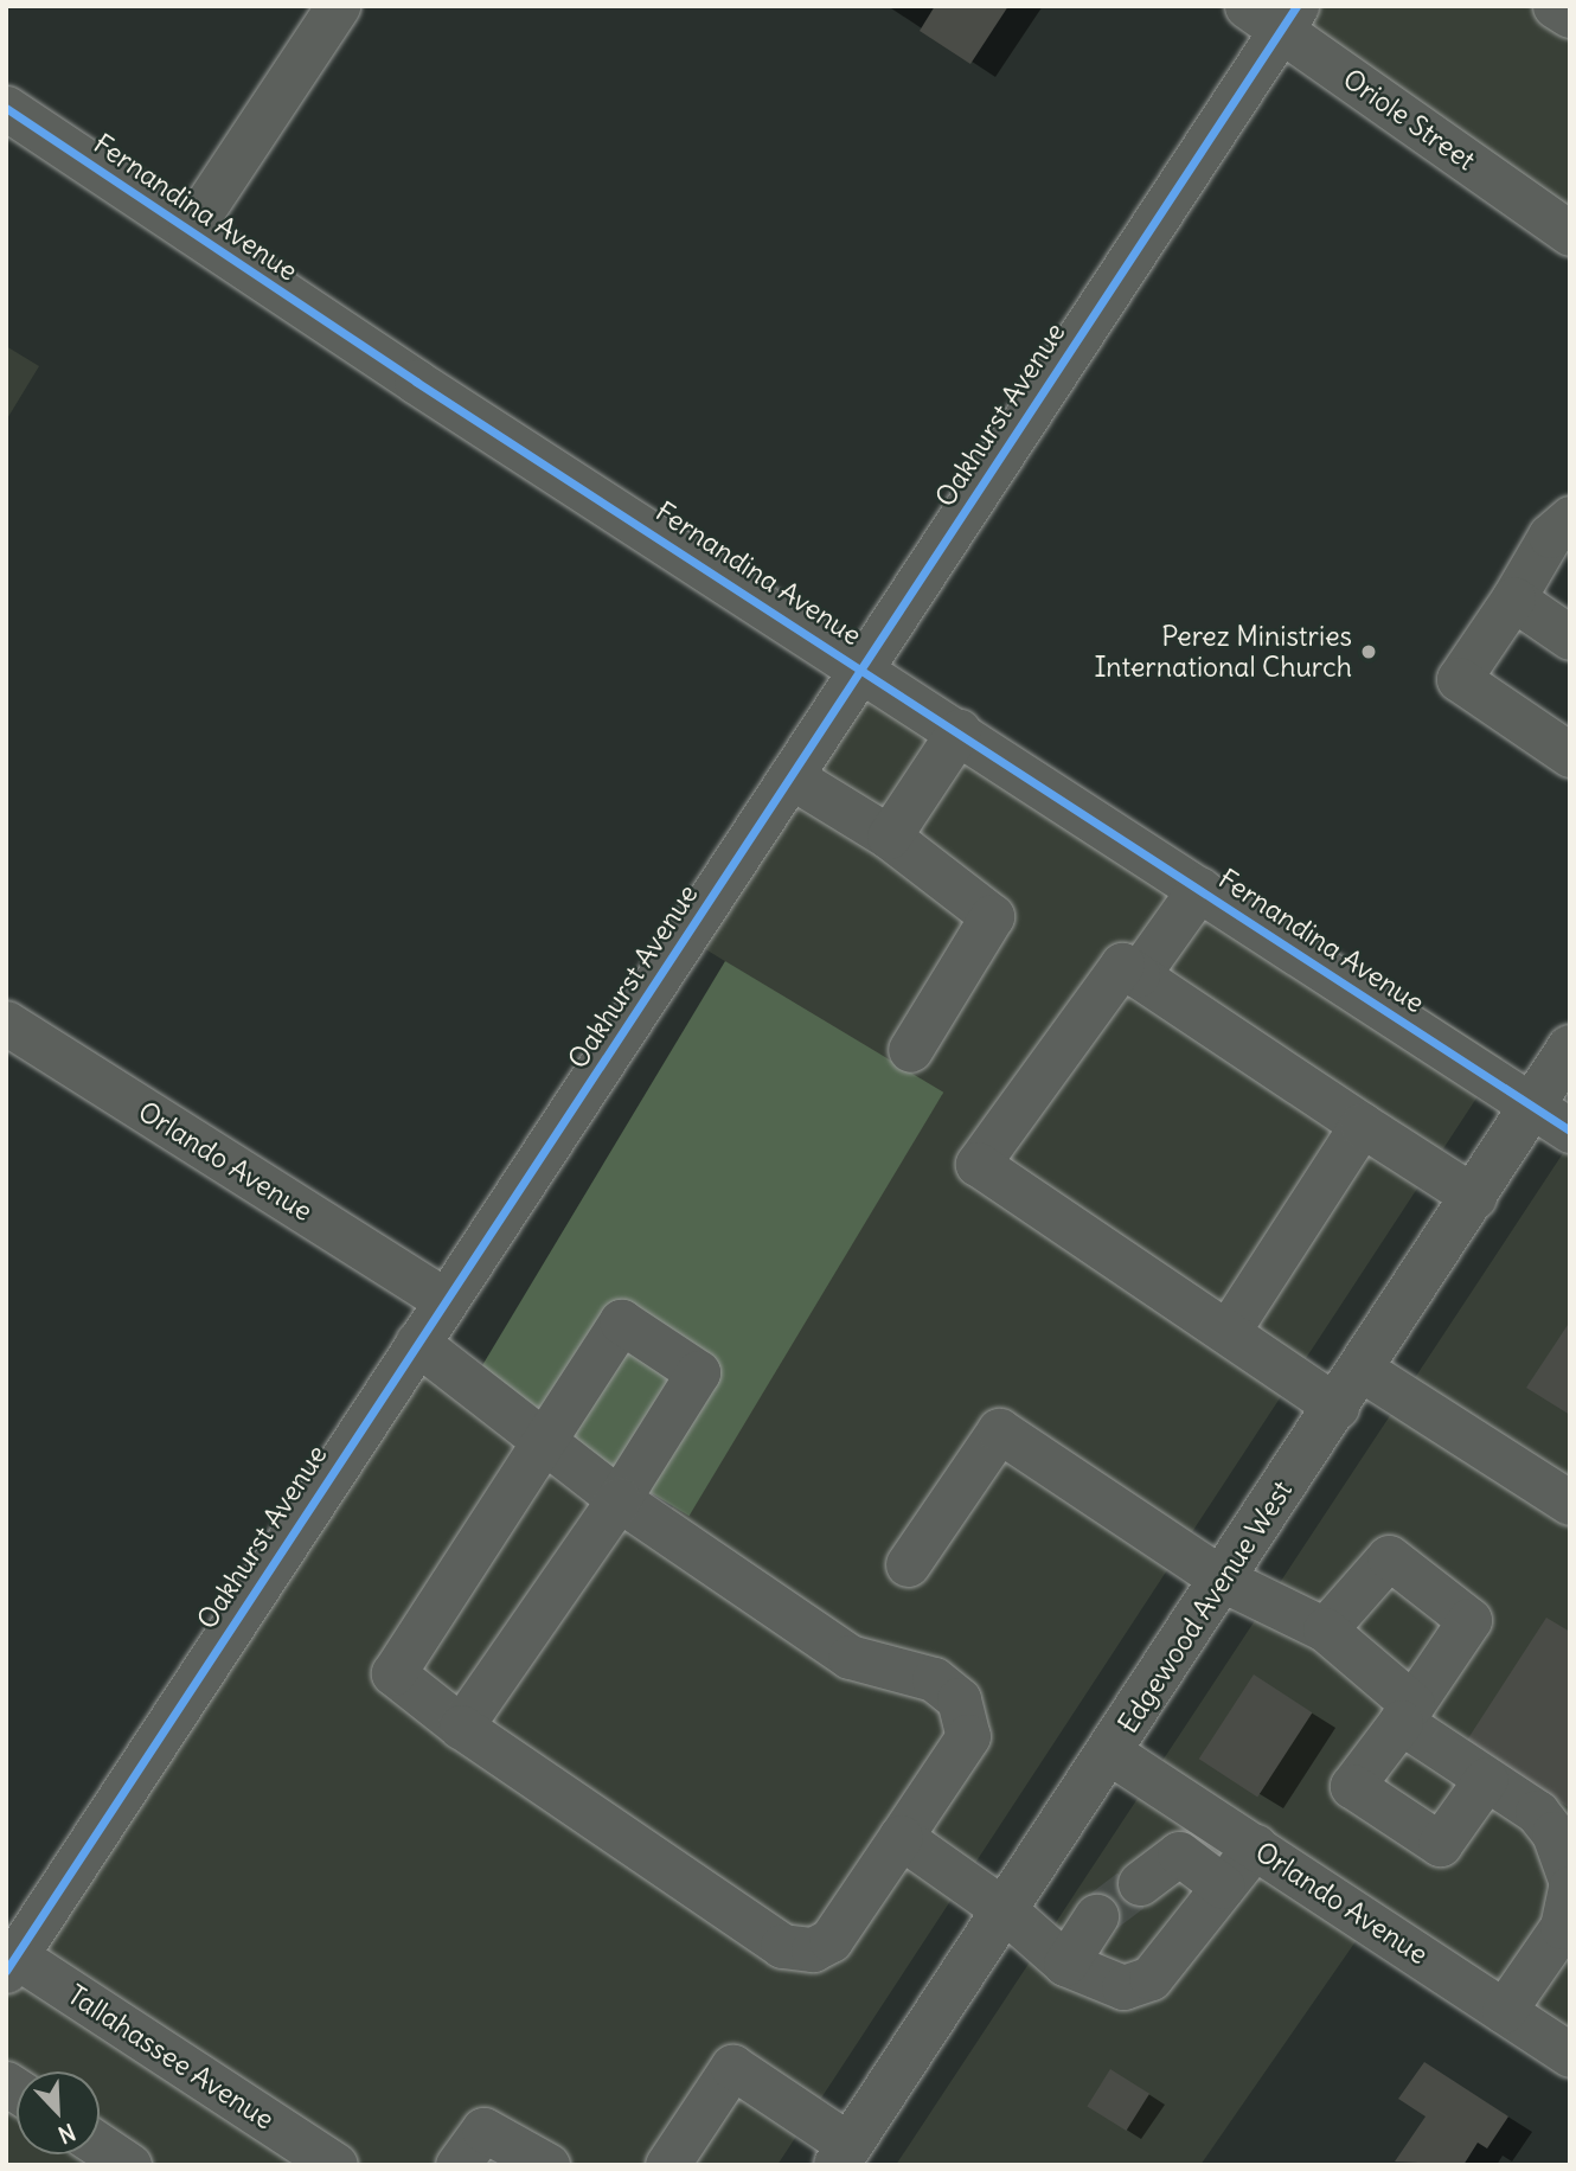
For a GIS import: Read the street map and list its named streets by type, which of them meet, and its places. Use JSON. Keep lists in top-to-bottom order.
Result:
{
  "streets": {
    "main road": ["Edgewood Avenue West"],
    "street": [
      "Oriole Street",
      "Fernandina Avenue",
      "Oakhurst Avenue",
      "Orlando Avenue",
      "Tallahassee Avenue"
    ]
  },
  "crossings": [
    ["Oriole Street", "Oakhurst Avenue"],
    ["Fernandina Avenue", "Oakhurst Avenue"],
    ["Fernandina Avenue", "Edgewood Avenue West"],
    ["Oakhurst Avenue", "Orlando Avenue"],
    ["Oakhurst Avenue", "Tallahassee Avenue"],
    ["Orlando Avenue", "Edgewood Avenue West"]
  ],
  "places": ["Perez Ministries International Church"],
  "north": "bottom right"
}
